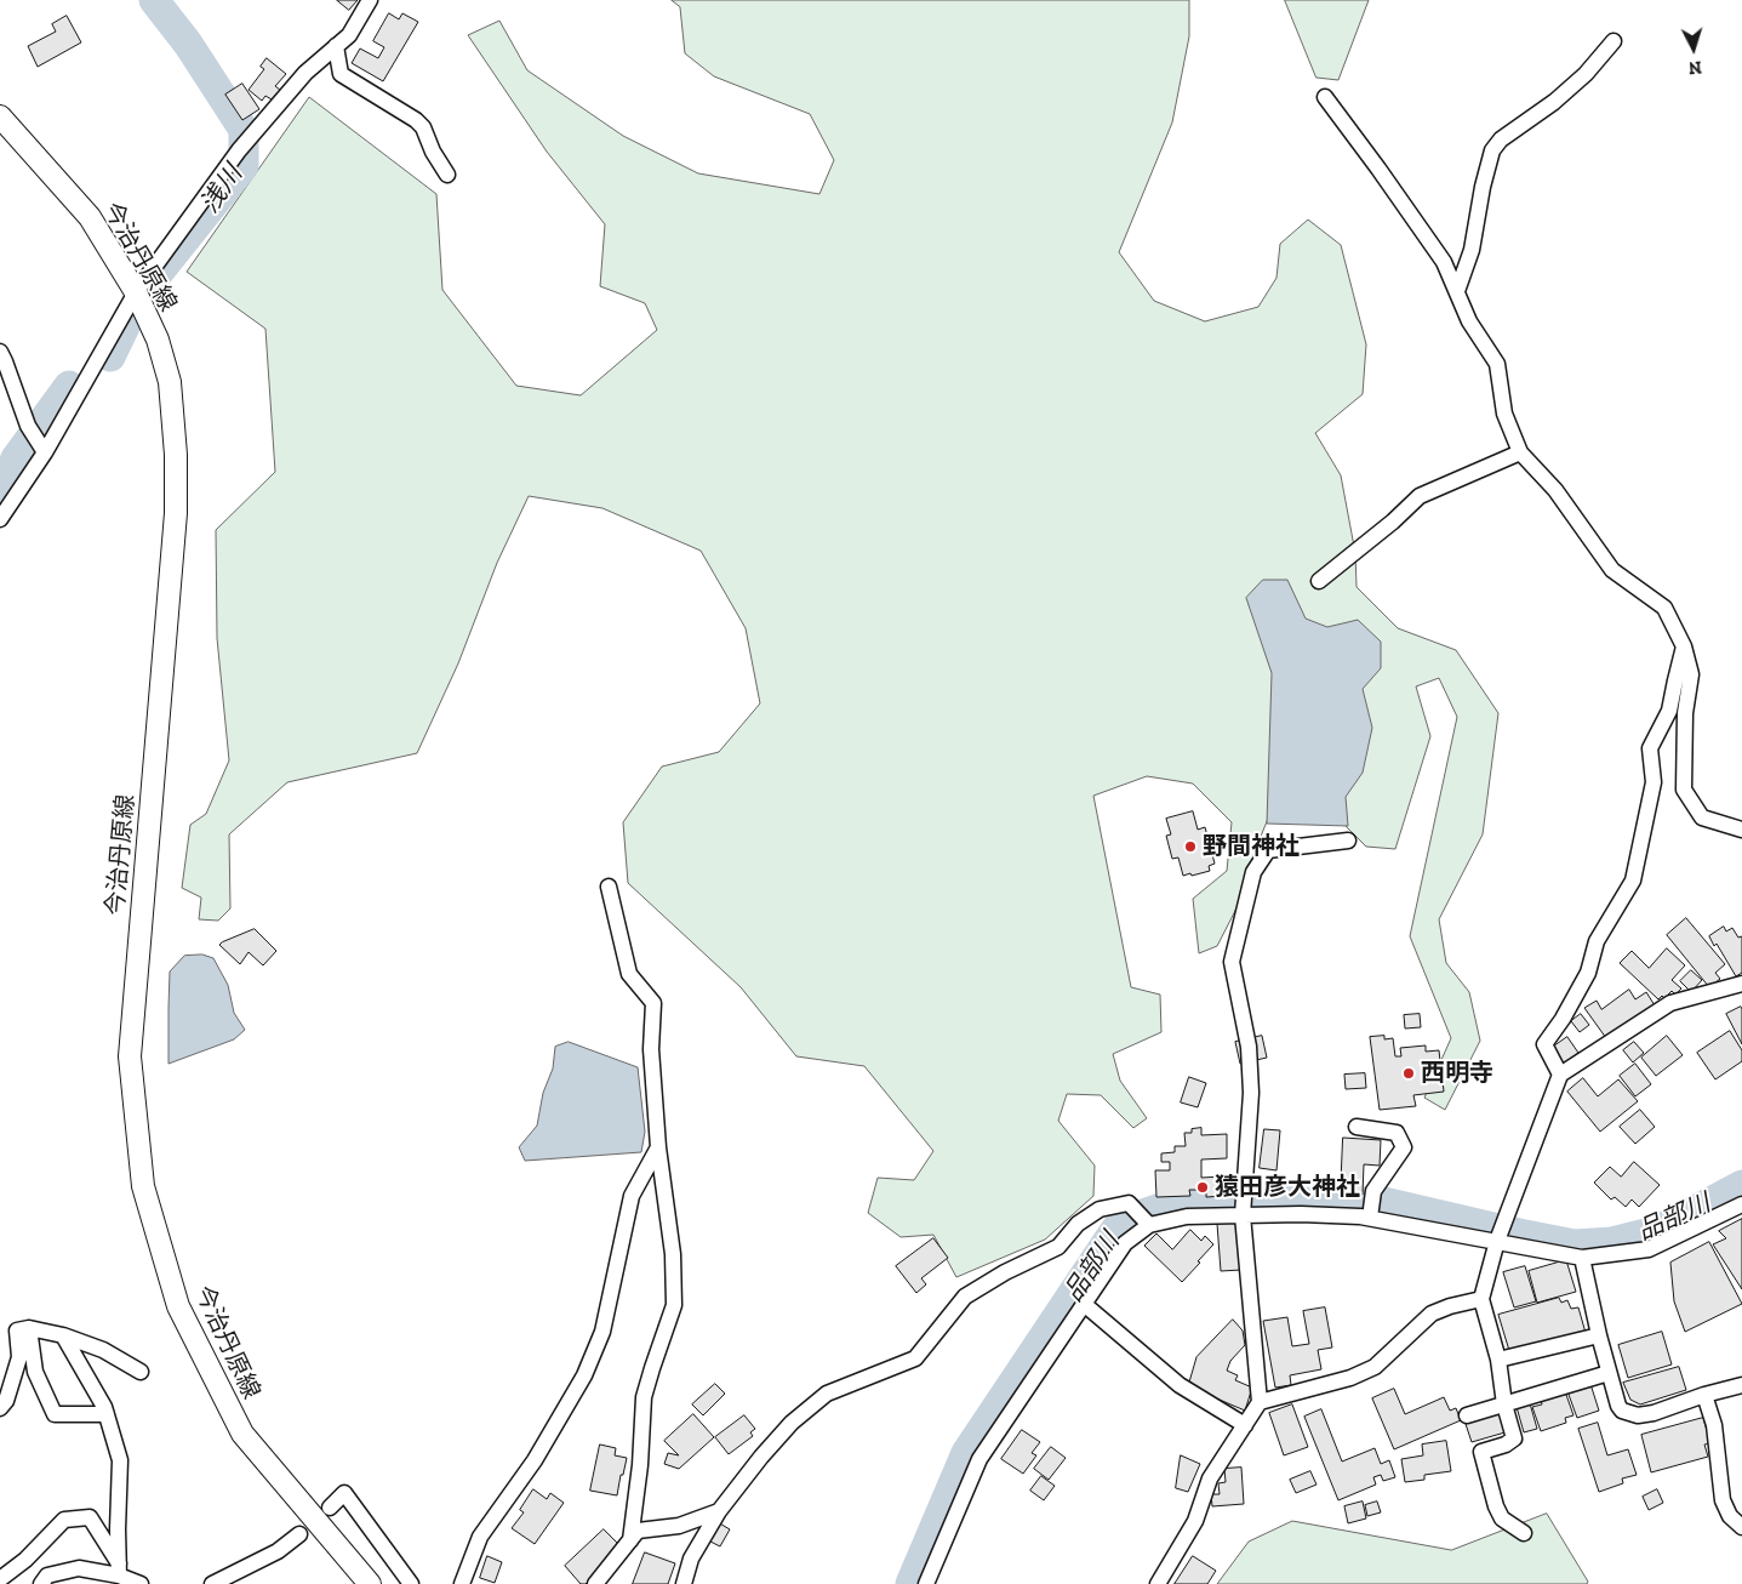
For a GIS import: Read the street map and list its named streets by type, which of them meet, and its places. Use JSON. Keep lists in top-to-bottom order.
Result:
{
  "streets": {
    "main road": ["今治丹原線"]
  },
  "water": ["浅川", "品部川"],
  "places": ["野間神社", "西明寺", "猿田彦大神社"],
  "north": "bottom"
}
